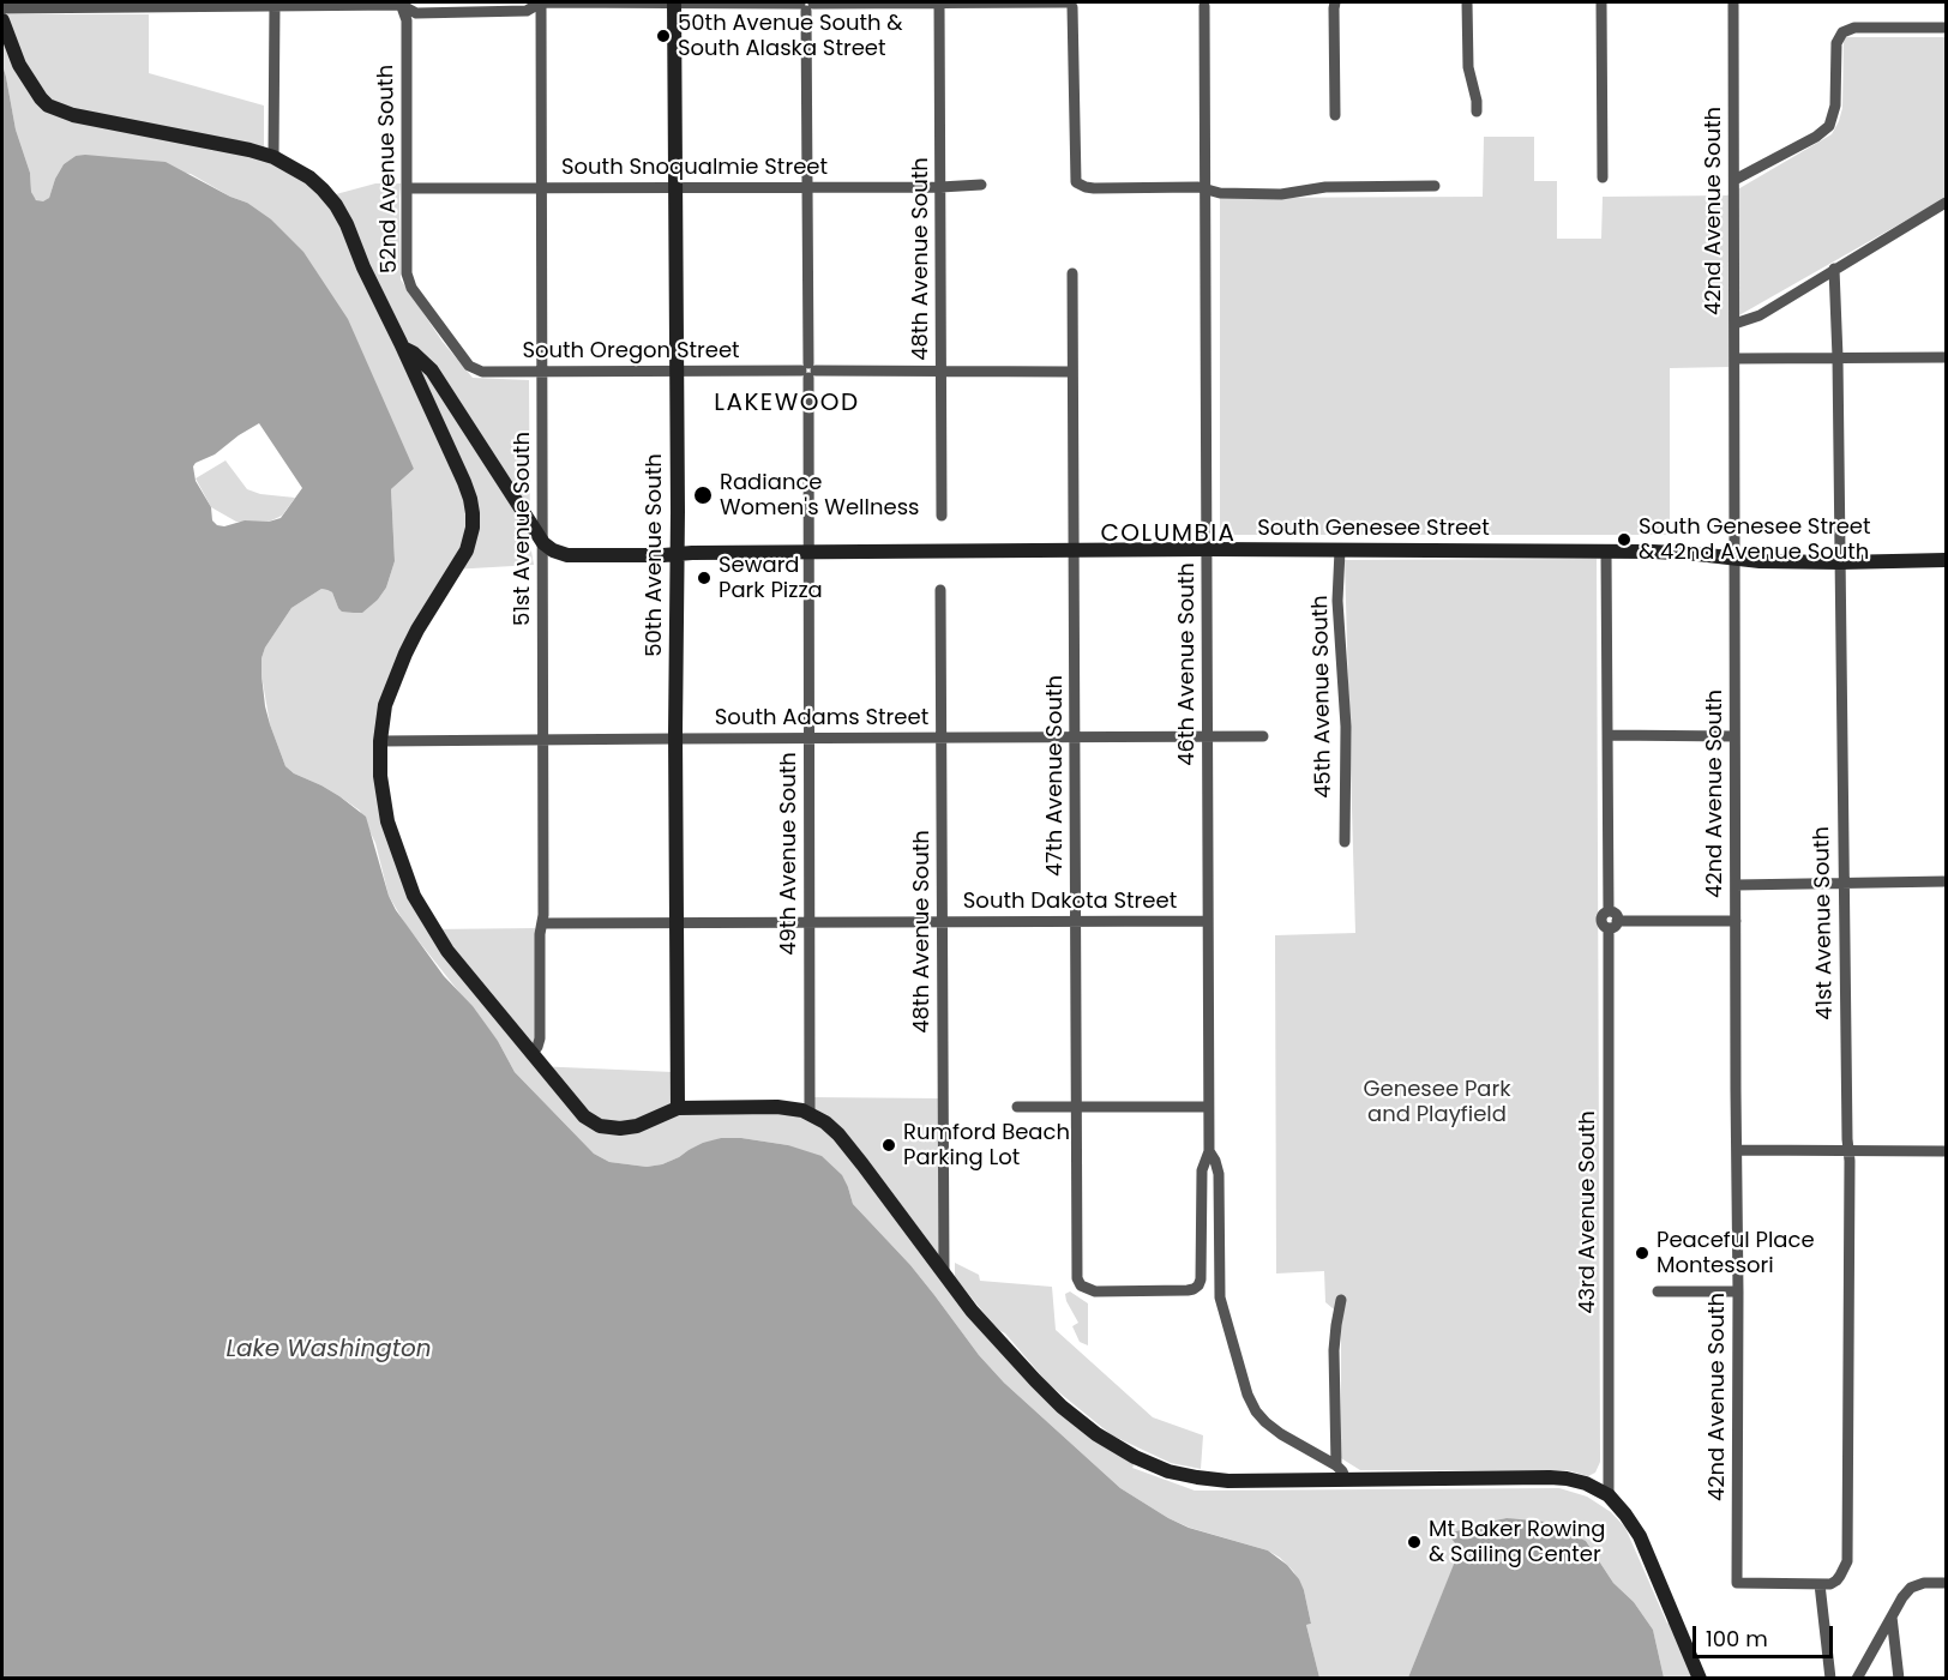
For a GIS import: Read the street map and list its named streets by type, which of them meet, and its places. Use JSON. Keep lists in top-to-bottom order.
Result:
{
  "streets": {
    "main road": ["South Genesee Street", "50th Avenue South"],
    "street": [
      "South Snoqualmie Street",
      "52nd Avenue South",
      "42nd Avenue South",
      "48th Avenue South",
      "South Oregon Street",
      "51st Avenue South",
      "46th Avenue South",
      "45th Avenue South",
      "South Adams Street",
      "47th Avenue South",
      "49th Avenue South",
      "South Dakota Street",
      "41st Avenue South",
      "43rd Avenue South"
    ]
  },
  "crossings": [
    ["South Snoqualmie Street", "52nd Avenue South"],
    ["South Snoqualmie Street", "48th Avenue South"],
    ["South Snoqualmie Street", "51st Avenue South"],
    ["South Snoqualmie Street", "50th Avenue South"],
    ["South Snoqualmie Street", "49th Avenue South"],
    ["52nd Avenue South", "South Oregon Street"],
    ["42nd Avenue South", "South Genesee Street"],
    ["42nd Avenue South", "41st Avenue South"],
    ["48th Avenue South", "South Oregon Street"],
    ["48th Avenue South", "South Adams Street"],
    ["48th Avenue South", "South Dakota Street"],
    ["South Oregon Street", "51st Avenue South"],
    ["South Oregon Street", "50th Avenue South"],
    ["South Oregon Street", "47th Avenue South"],
    ["South Oregon Street", "49th Avenue South"],
    ["51st Avenue South", "South Genesee Street"],
    ["51st Avenue South", "South Adams Street"],
    ["51st Avenue South", "South Dakota Street"],
    ["South Genesee Street", "50th Avenue South"],
    ["South Genesee Street", "46th Avenue South"],
    ["South Genesee Street", "45th Avenue South"],
    ["South Genesee Street", "47th Avenue South"],
    ["South Genesee Street", "49th Avenue South"],
    ["South Genesee Street", "41st Avenue South"],
    ["50th Avenue South", "South Adams Street"],
    ["50th Avenue South", "South Dakota Street"],
    ["46th Avenue South", "South Adams Street"],
    ["46th Avenue South", "47th Avenue South"],
    ["46th Avenue South", "South Dakota Street"],
    ["South Adams Street", "47th Avenue South"],
    ["South Adams Street", "49th Avenue South"],
    ["47th Avenue South", "South Dakota Street"],
    ["49th Avenue South", "South Dakota Street"]
  ],
  "districts": ["LAKEWOOD", "COLUMBIA"],
  "water": ["Lake Washington"],
  "parks": ["Genesee Park and Playfield"],
  "places": [
    "50th Avenue South & South Alaska Street",
    "Radiance Women's Wellness",
    "South Genesee Street & 42nd Avenue South",
    "Seward Park Pizza",
    "Rumford Beach Parking Lot",
    "Peaceful Place Montessori",
    "Mt Baker Rowing & Sailing Center"
  ],
  "scale_bar": "100 m"
}
